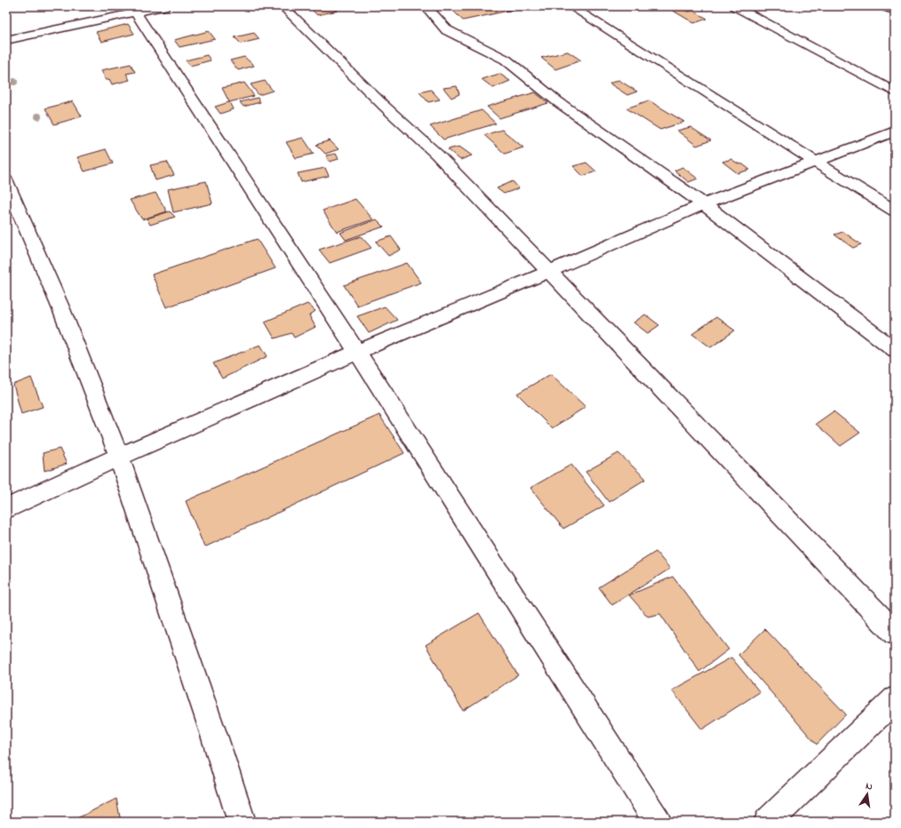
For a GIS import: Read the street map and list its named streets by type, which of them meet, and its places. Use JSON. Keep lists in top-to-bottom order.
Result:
{
  "north": "top"
}
